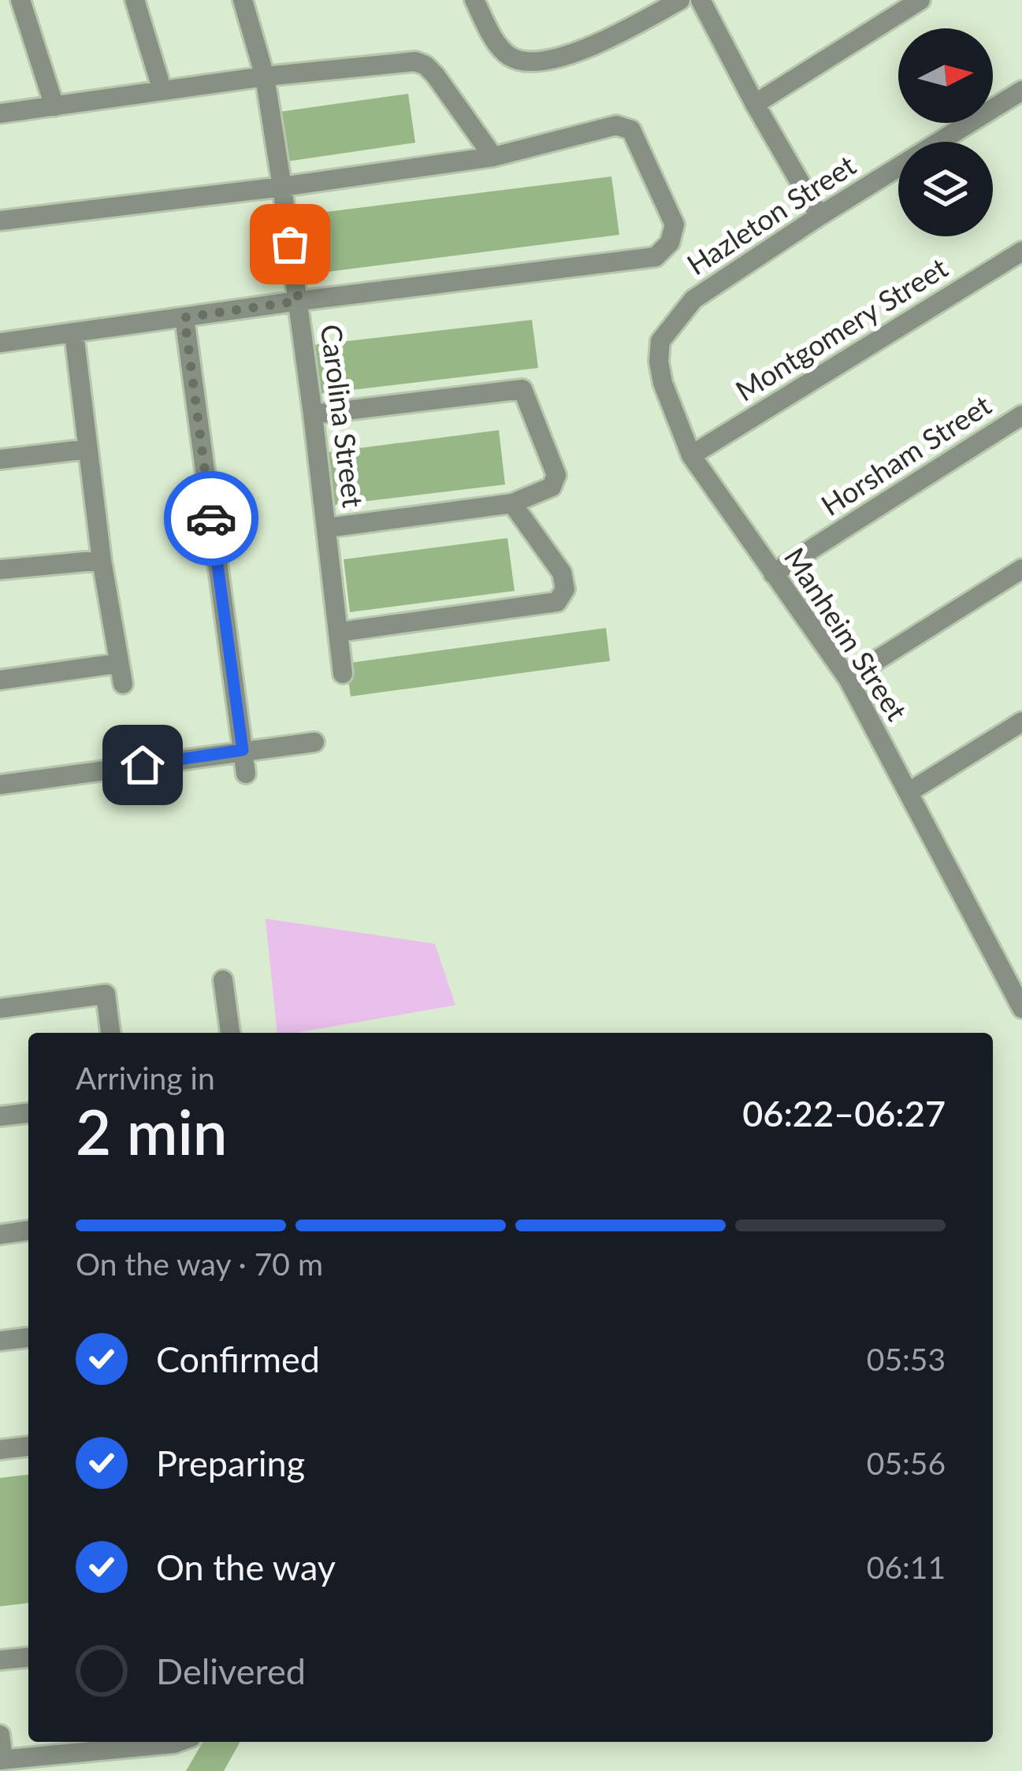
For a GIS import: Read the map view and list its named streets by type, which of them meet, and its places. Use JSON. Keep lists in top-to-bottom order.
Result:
{
  "streets": {
    "street": [
      "Hazleton Street",
      "Montgomery Street",
      "Carolina Street",
      "Horsham Street",
      "Manheim Street"
    ]
  },
  "crossings": [
    ["Hazleton Street", "Manheim Street"],
    ["Montgomery Street", "Manheim Street"],
    ["Horsham Street", "Manheim Street"]
  ],
  "north": "right",
  "page": {
    "heading": ["2 min", "Arriving in", "06:22–06:27"],
    "bar": "On the way · 70 m",
    "list": [
      ["Confirmed", "05:53"],
      ["Preparing", "05:56"],
      ["On the way", "06:11"],
      "Delivered"
    ]
  }
}
